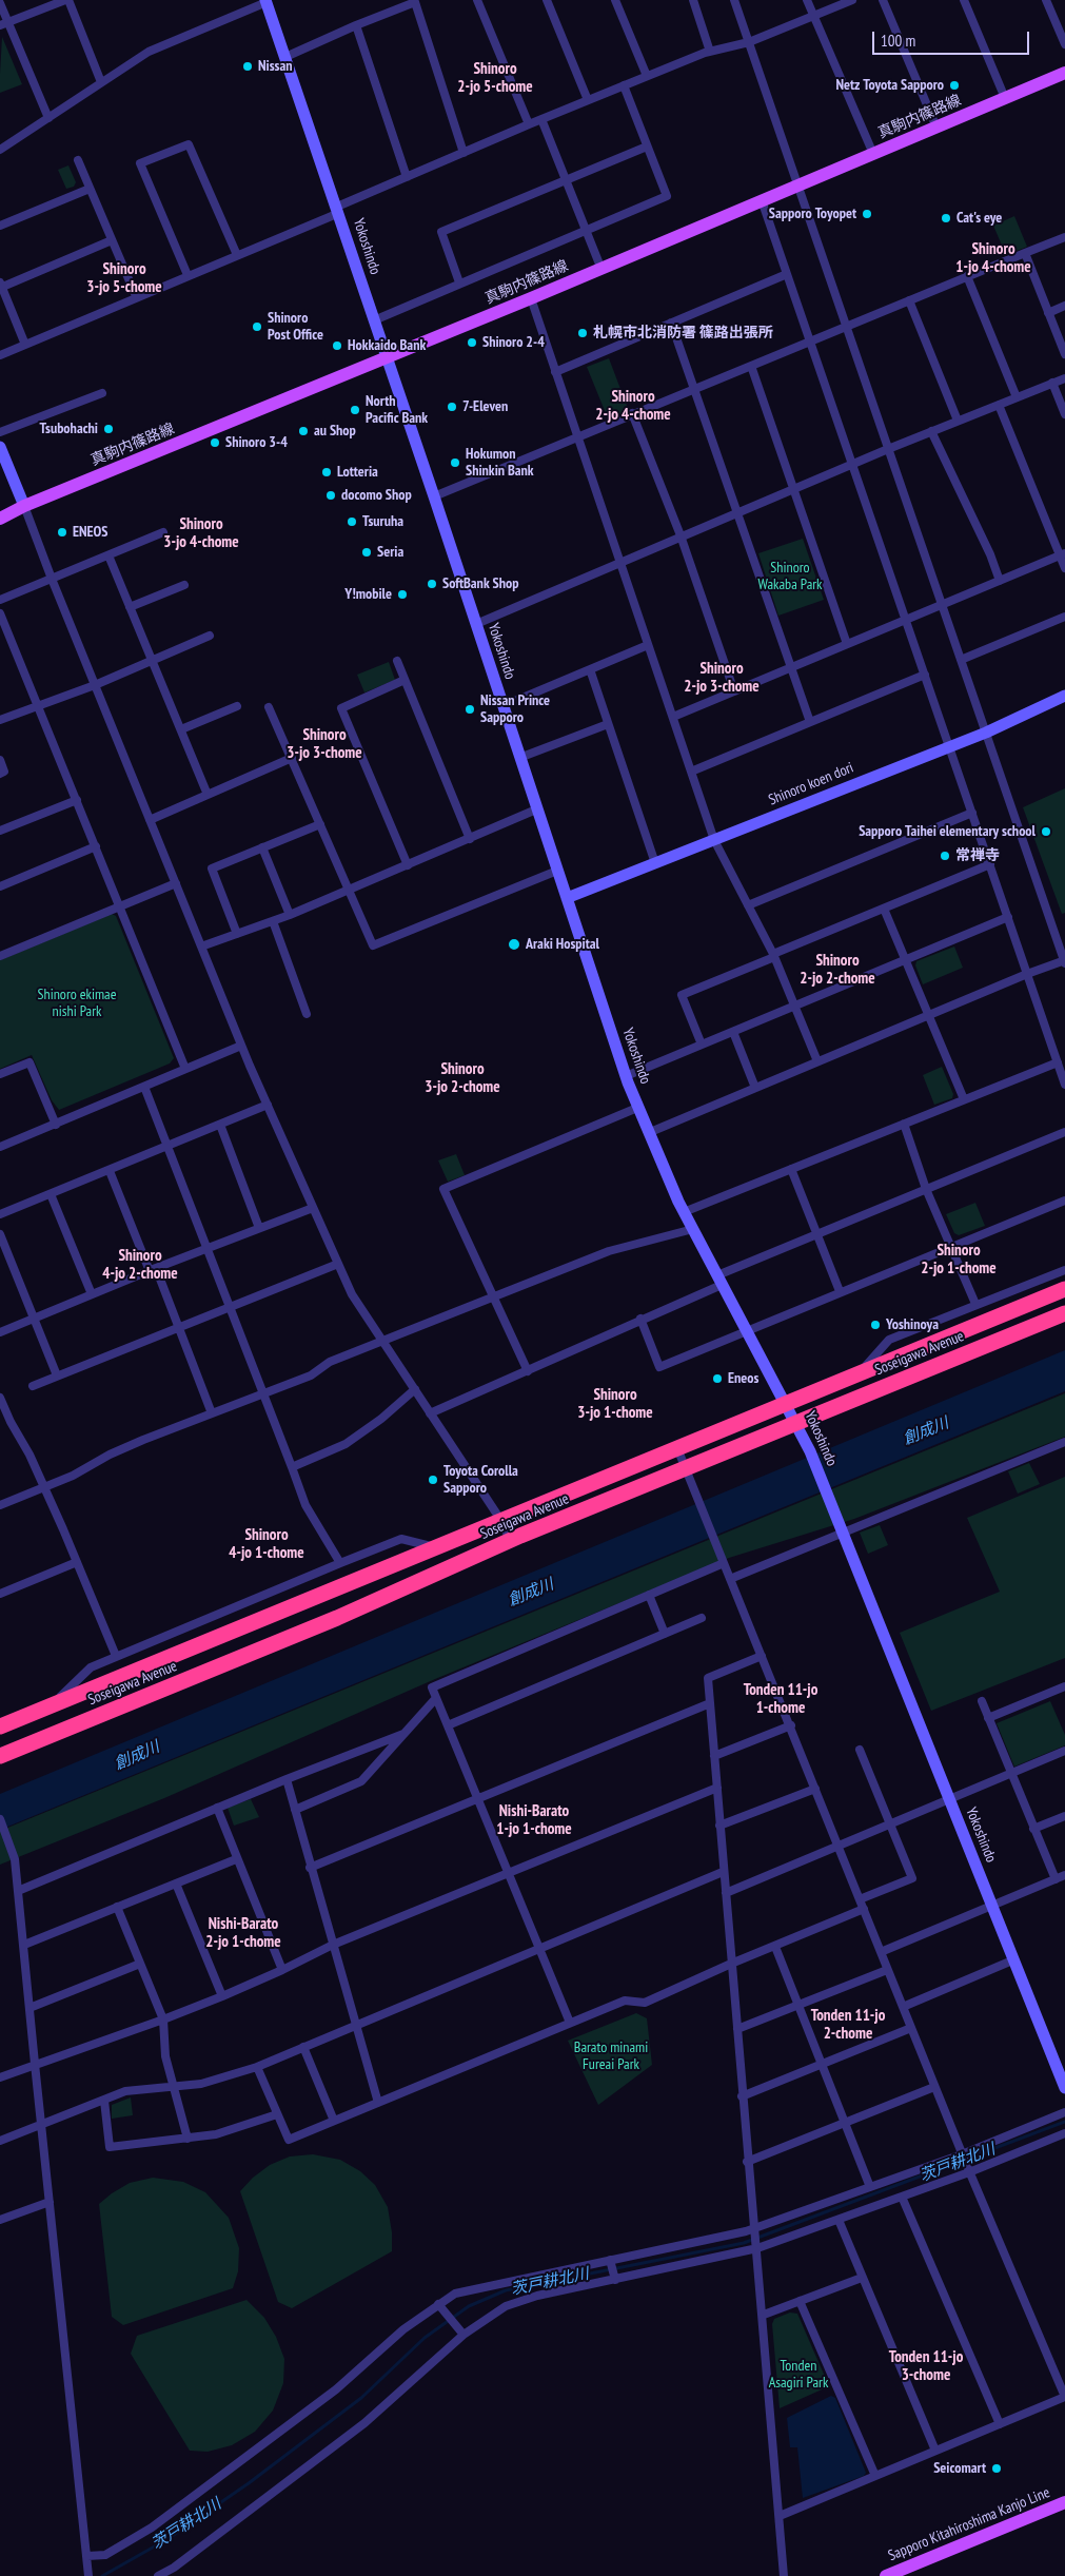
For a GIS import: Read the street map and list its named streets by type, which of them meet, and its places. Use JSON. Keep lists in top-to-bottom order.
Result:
{
  "streets": {
    "highway": ["Soseigawa Avenue"],
    "main road": ["真駒内篠路線", "Sapporo Kitahiroshima Kanjo Line"],
    "street": ["Yokoshindo", "Shinoro koen dori"]
  },
  "crossings": [
    ["真駒内篠路線", "Yokoshindo"],
    ["Yokoshindo", "Shinoro koen dori"],
    ["Yokoshindo", "Soseigawa Avenue"]
  ],
  "districts": [
    "Shinoro 2-jo 5-chome",
    "Shinoro 1-jo 4-chome",
    "Shinoro 3-jo 5-chome",
    "Shinoro 2-jo 4-chome",
    "Shinoro 3-jo 4-chome",
    "Shinoro 2-jo 3-chome",
    "Shinoro 3-jo 3-chome",
    "Shinoro 2-jo 2-chome",
    "Shinoro 3-jo 2-chome",
    "Shinoro 2-jo 1-chome",
    "Shinoro 4-jo 2-chome",
    "Shinoro 3-jo 1-chome",
    "Shinoro 4-jo 1-chome",
    "Tonden 11-jo 1-chome",
    "Nishi-Barato 1-jo 1-chome",
    "Nishi-Barato 2-jo 1-chome",
    "Tonden 11-jo 2-chome",
    "Tonden 11-jo 3-chome"
  ],
  "water": ["創成川", "茨戸耕北川"],
  "parks": [
    "Shinoro Wakaba Park",
    "Shinoro ekimae nishi Park",
    "Barato minami Fureai Park",
    "Tonden Asagiri Park"
  ],
  "places": [
    "Nissan",
    "Netz Toyota Sapporo",
    "Sapporo Toyopet",
    "Cat's eye",
    "Shinoro Post Office",
    "札幌市北消防署 篠路出張所",
    "Shinoro 2-4",
    "Hokkaido Bank",
    "7-Eleven",
    "North Pacific Bank",
    "Tsubohachi",
    "au Shop",
    "Shinoro 3-4",
    "Hokumon Shinkin Bank",
    "Lotteria",
    "docomo Shop",
    "Tsuruha",
    "ENEOS",
    "Seria",
    "SoftBank Shop",
    "Y!mobile",
    "Nissan Prince Sapporo",
    "Sapporo Taihei elementary school",
    "常禅寺",
    "Araki Hospital",
    "Yoshinoya",
    "Eneos",
    "Toyota Corolla Sapporo",
    "Seicomart"
  ],
  "scale_bar": "100 m"
}
